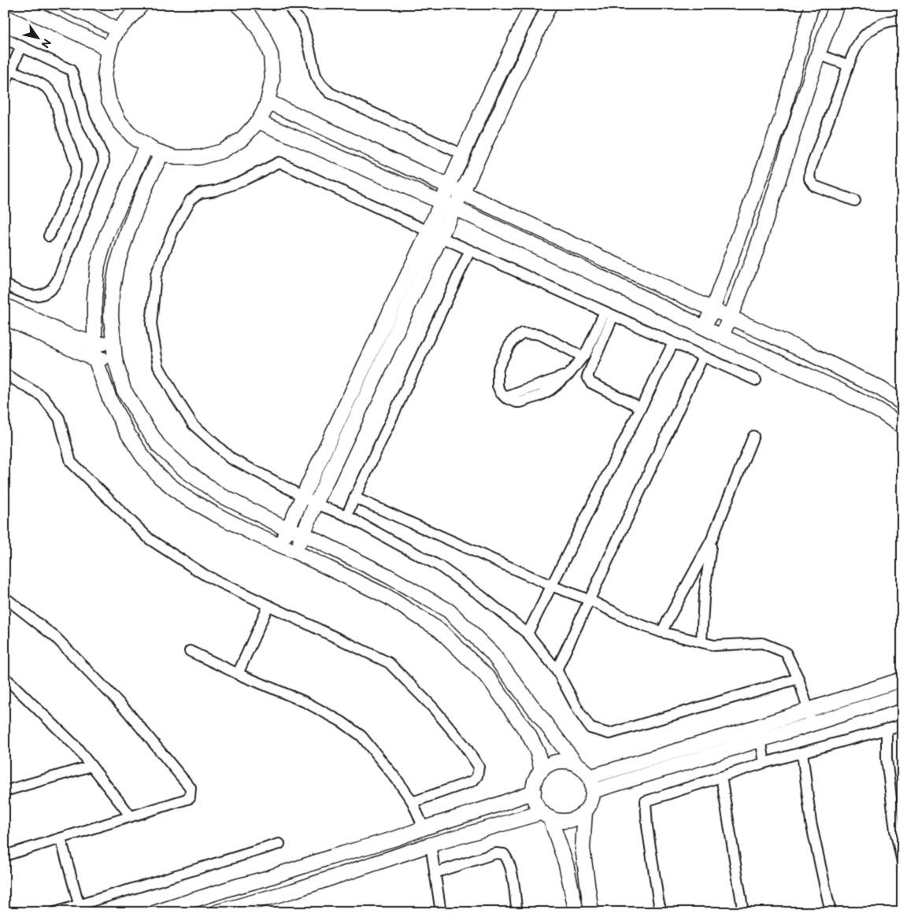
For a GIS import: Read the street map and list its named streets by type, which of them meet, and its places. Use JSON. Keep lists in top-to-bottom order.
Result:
{
  "north": "bottom right"
}
